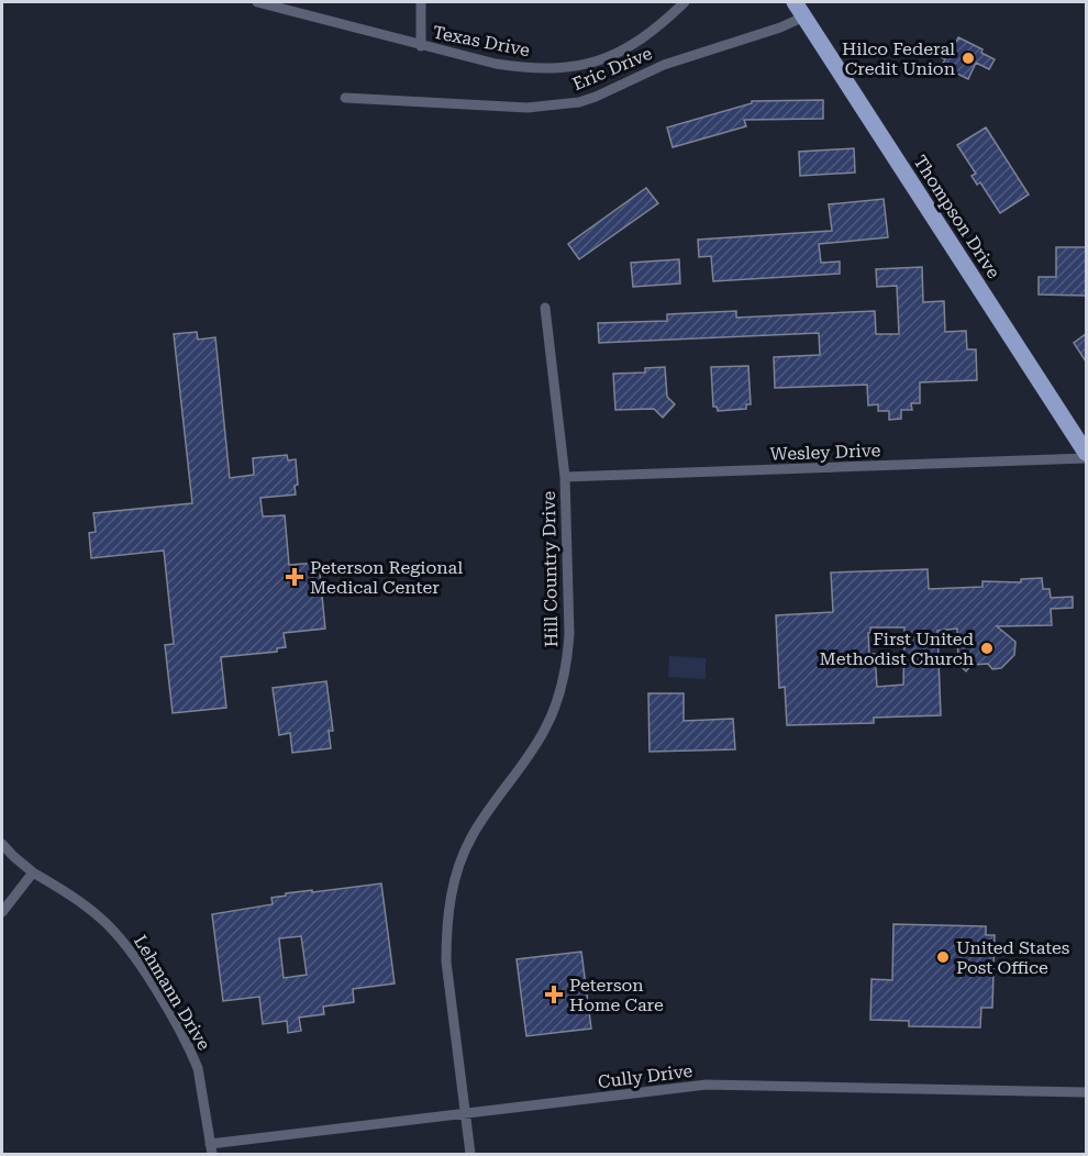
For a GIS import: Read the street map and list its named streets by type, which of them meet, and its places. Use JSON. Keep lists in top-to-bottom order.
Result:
{
  "streets": {
    "main road": ["Thompson Drive"],
    "street": [
      "Texas Drive",
      "Eric Drive",
      "Wesley Drive",
      "Hill Country Drive",
      "Lehmann Drive",
      "Cully Drive"
    ]
  },
  "crossings": [
    ["Eric Drive", "Thompson Drive"],
    ["Wesley Drive", "Hill Country Drive"],
    ["Hill Country Drive", "Cully Drive"],
    ["Lehmann Drive", "Cully Drive"]
  ],
  "places": {
    "other": ["Hilco Federal Credit Union", "First United Methodist Church", "United States Post Office"],
    "health": ["Peterson Regional Medical Center", "Peterson Home Care"]
  }
}
